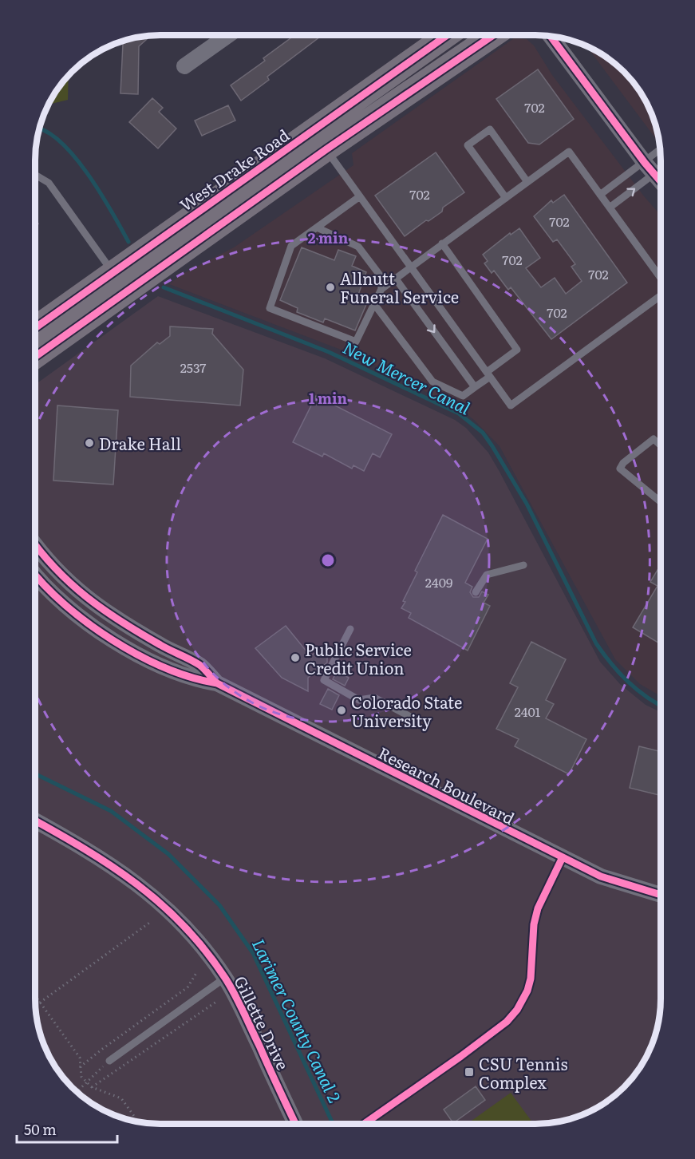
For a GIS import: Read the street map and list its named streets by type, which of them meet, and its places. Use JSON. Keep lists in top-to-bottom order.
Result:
{
  "streets": {
    "main road": ["West Drake Road"],
    "street": ["Research Boulevard", "Gillette Drive"]
  },
  "water": ["New Mercer Canal", "Larimer County Canal 2"],
  "places": {
    "other": [
      "Allnutt Funeral Service",
      "Drake Hall",
      "Public Service Credit Union",
      "Colorado State University"
    ],
    "transit": ["CSU Tennis Complex"]
  },
  "house_numbers": [
    "702",
    "702",
    "702",
    "702",
    "702",
    "702",
    "2537",
    "2409",
    "2401"
  ],
  "scale_bar": "50 m",
  "rings": ["2 min", "1 min"]
}
